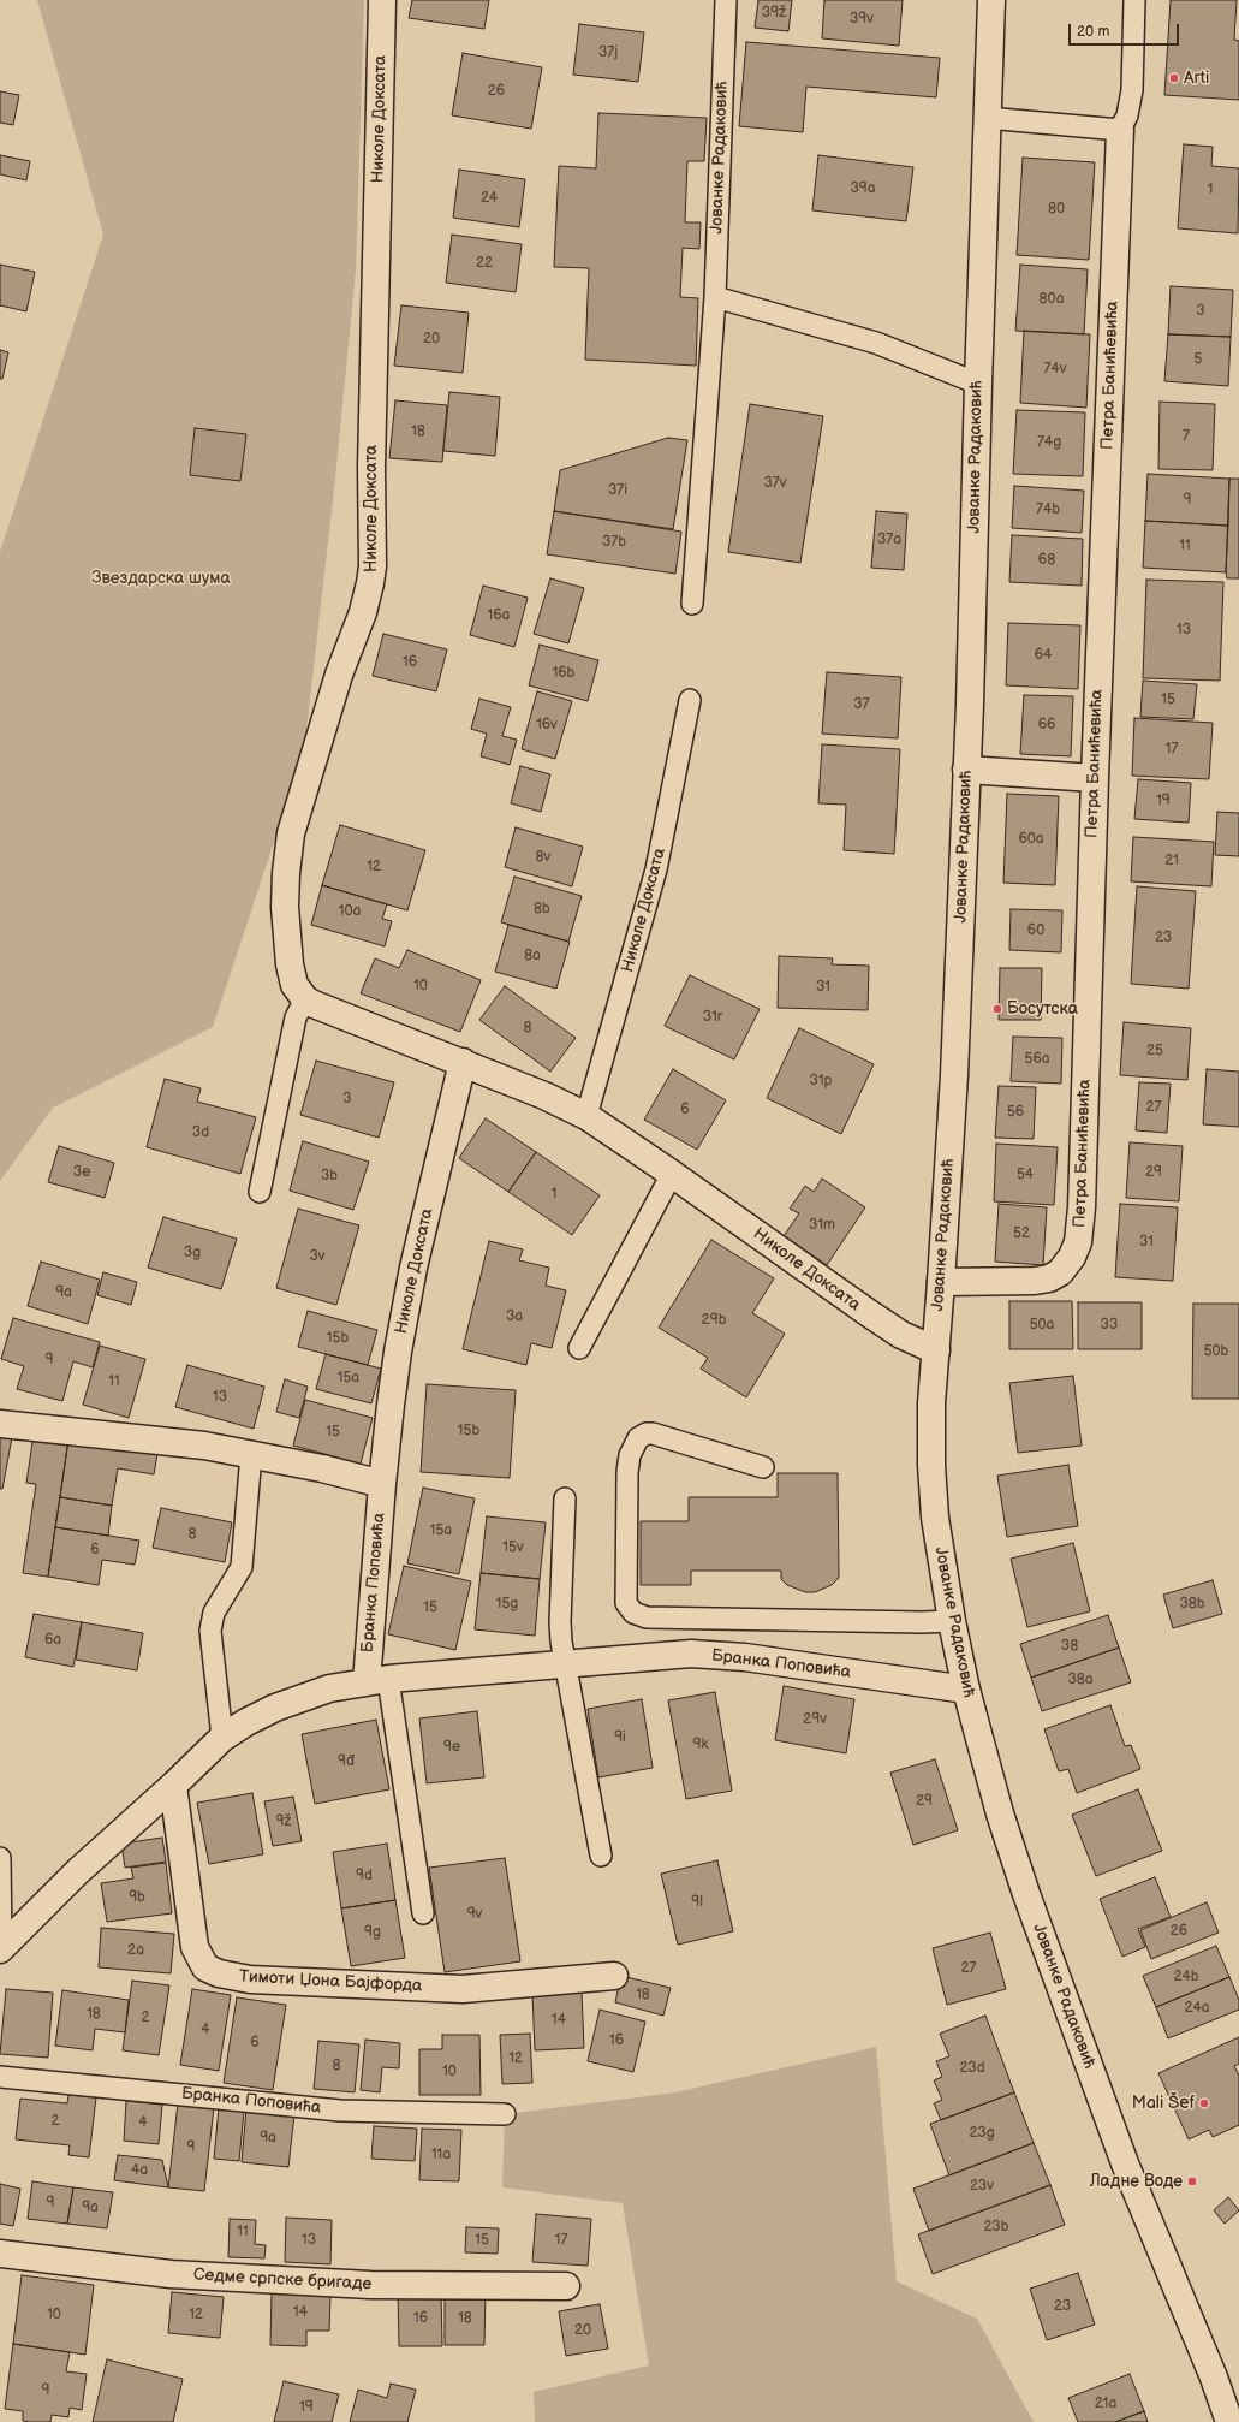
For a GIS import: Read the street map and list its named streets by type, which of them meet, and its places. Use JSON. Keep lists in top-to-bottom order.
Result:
{
  "streets": {
    "street": [
      "Николе Доксата",
      "Јованке Радаковић",
      "Петра Банићевића",
      "Бранка Поповића",
      "Тимоти Џона Бајфорда",
      "Седме српске бригаде"
    ]
  },
  "crossings": [
    ["Николе Доксата", "Јованке Радаковић"],
    ["Николе Доксата", "Бранка Поповића"],
    ["Јованке Радаковић", "Петра Банићевића"],
    ["Јованке Радаковић", "Бранка Поповића"],
    ["Бранка Поповића", "Тимоти Џона Бајфорда"]
  ],
  "parks": ["Звездарска шума"],
  "places": [
    "Arti",
    "Босутска",
    "Mali Šef",
    "Ладне Воде"
  ],
  "house_numbers": [
    "39ž",
    "39v",
    "37j",
    "26",
    "39a",
    "1",
    "24",
    "80",
    "22",
    "80a",
    "3",
    "20",
    "5",
    "74v",
    "18",
    "7",
    "74g",
    "37v",
    "37i",
    "9",
    "74b",
    "37a",
    "37b",
    "11",
    "68",
    "16a",
    "13",
    "64",
    "16",
    "16b",
    "15",
    "37",
    "16v",
    "66",
    "17",
    "19",
    "60a",
    "8v",
    "21",
    "12",
    "8b",
    "10a",
    "60",
    "23",
    "8a",
    "10",
    "31",
    "31r",
    "8",
    "25",
    "56a",
    "31p",
    "3",
    "27",
    "6",
    "56",
    "3d",
    "3e",
    "29",
    "54",
    "3b",
    "1",
    "31m",
    "52",
    "31",
    "3g",
    "3v",
    "9a",
    "3a",
    "29b",
    "50a",
    "33",
    "15b",
    "50b",
    "9",
    "15a",
    "11",
    "13",
    "15b",
    "15",
    "15a",
    "8",
    "15v",
    "6",
    "15g",
    "38b",
    "15",
    "6a",
    "38",
    "38a",
    "29v",
    "9i",
    "9k",
    "9e",
    "9đ",
    "29",
    "9ž",
    "9d",
    "9b",
    "9l",
    "9v",
    "26",
    "9g",
    "2a",
    "27",
    "24b",
    "18",
    "24a",
    "18",
    "2",
    "14",
    "4",
    "16",
    "6",
    "12",
    "8",
    "23d",
    "10",
    "2",
    "4",
    "23g",
    "9a",
    "9",
    "11a",
    "4a",
    "23v",
    "9",
    "9a",
    "23b",
    "11",
    "13",
    "15",
    "17",
    "23",
    "14",
    "10",
    "12",
    "16",
    "18",
    "20",
    "9",
    "21a",
    "19"
  ],
  "scale_bar": "20 m"
}
